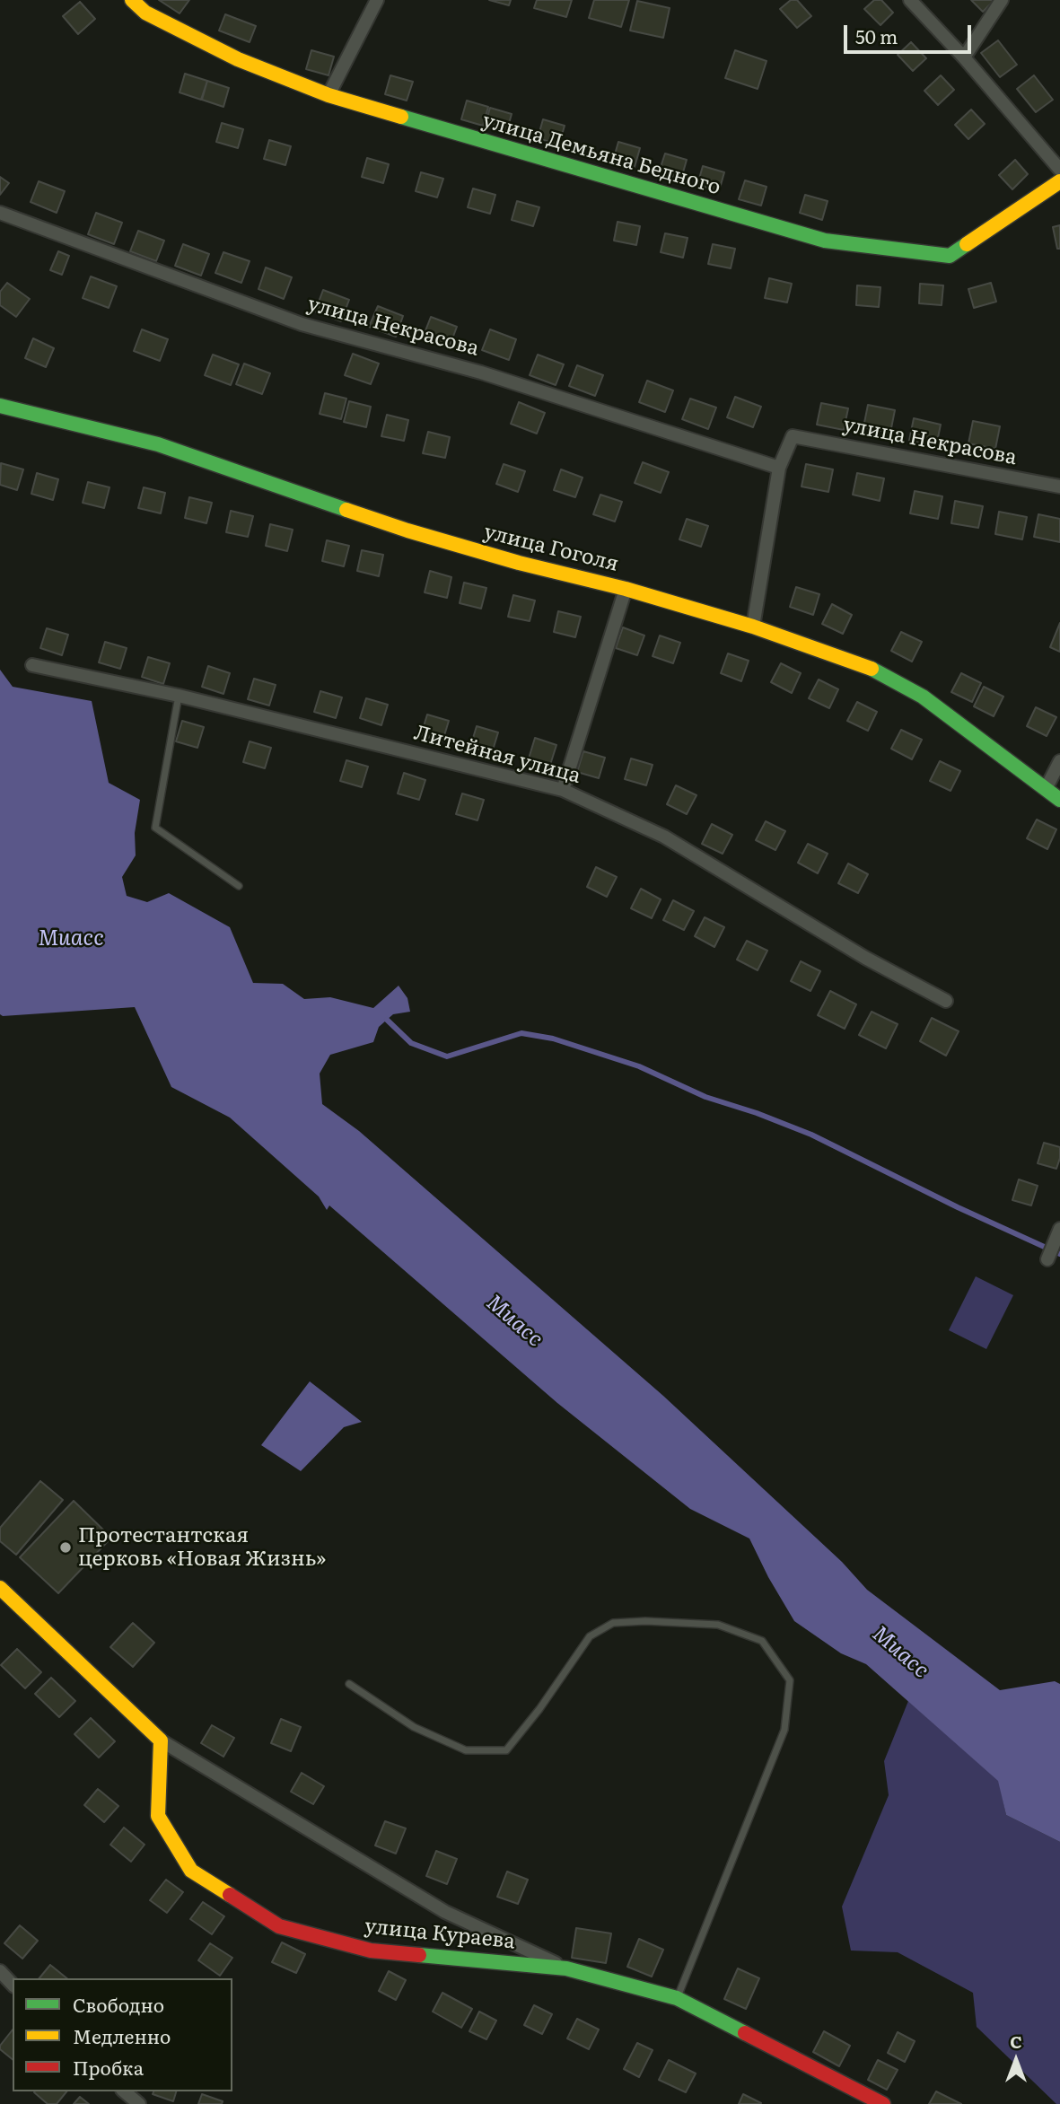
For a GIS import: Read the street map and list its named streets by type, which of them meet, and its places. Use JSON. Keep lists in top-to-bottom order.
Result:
{
  "streets": {
    "street": [
      "улица Демьяна Бедного",
      "улица Некрасова",
      "улица Гоголя",
      "Литейная улица",
      "улица Кураева"
    ]
  },
  "water": ["Миасс"],
  "places": ["Протестантская церковь «Новая Жизнь»"],
  "legend": ["Свободно", "Медленно", "Пробка"],
  "scale_bar": "50 m",
  "north": "top"
}
